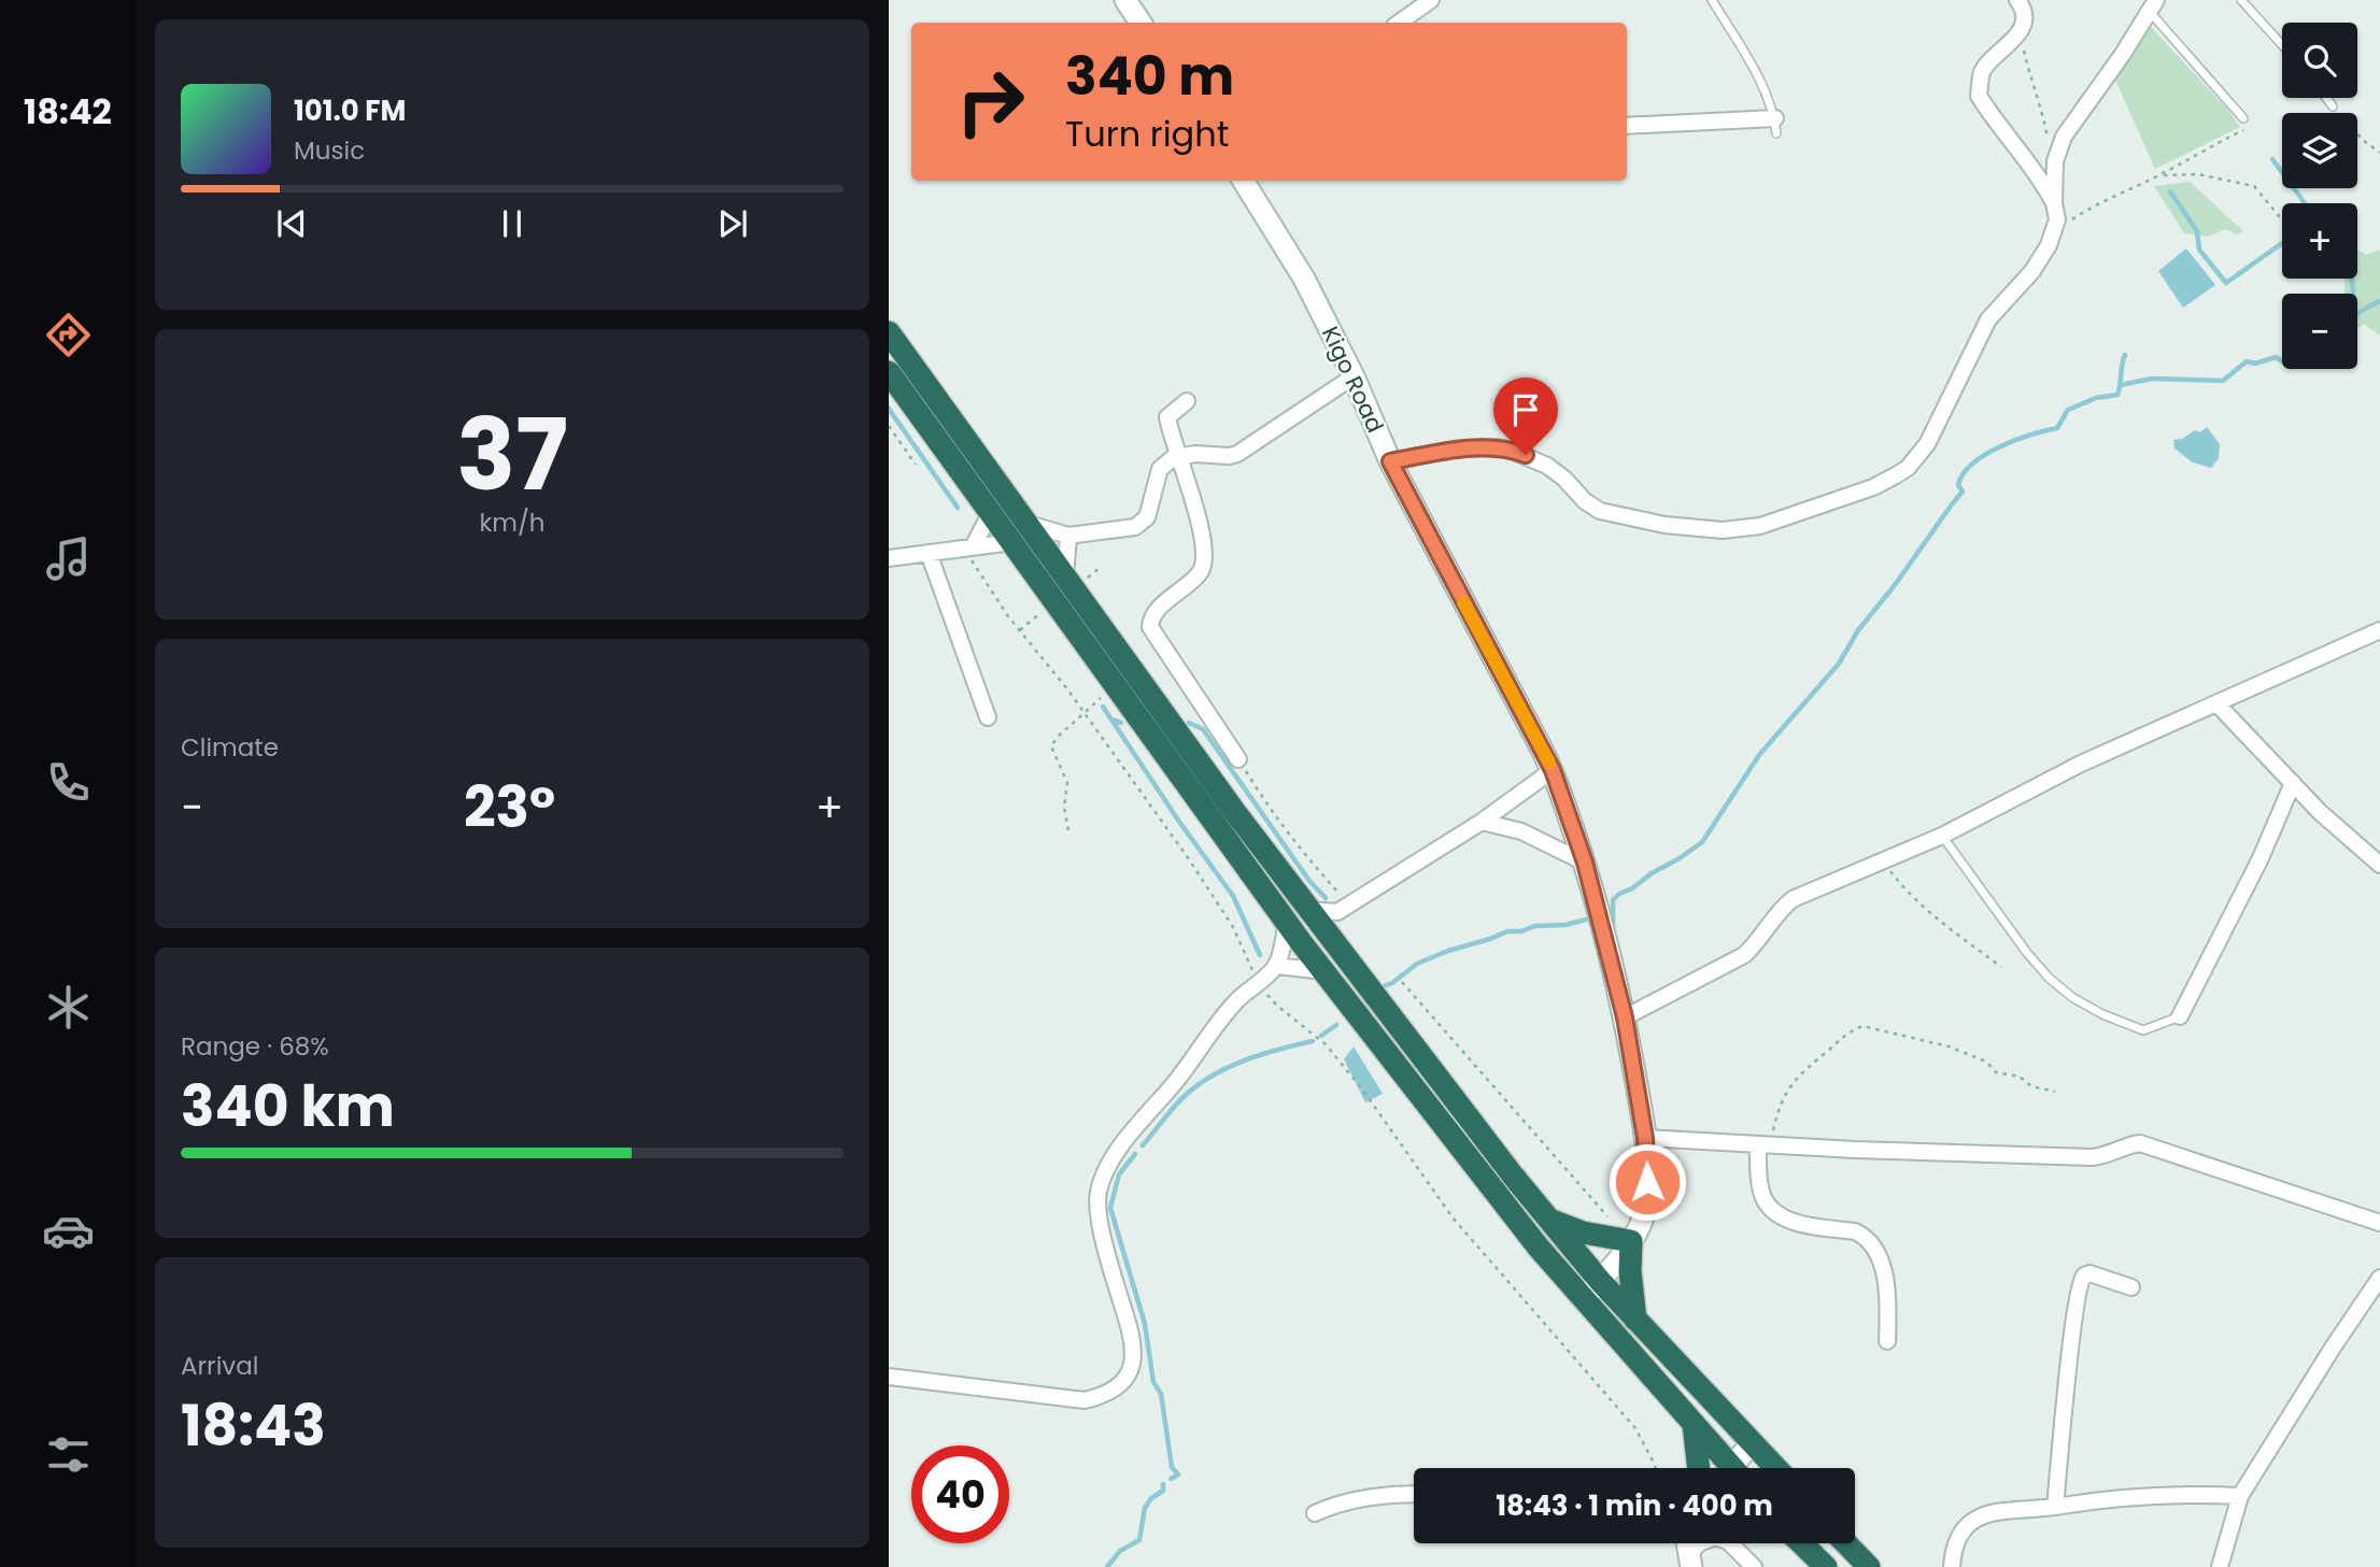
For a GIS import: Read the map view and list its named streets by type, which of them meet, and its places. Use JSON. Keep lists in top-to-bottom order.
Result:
{
  "streets": {
    "street": ["Kigo Road"]
  },
  "page": {
    "tabs": "18:42",
    "map_buttons": ["+", "−"],
    "turn": ["340 m", "Turn right"],
    "song": ["101.0 FM", "Music"],
    "tile": [
      ["37", "km/h"],
      "Climate",
      ["Range · 68%", "340 km"],
      ["Arrival", "18:43"]
    ],
    "heat": ["−", "23°", "+"],
    "limit": "40",
    "trip": "18:43 · 1 min · 400 m"
  }
}
